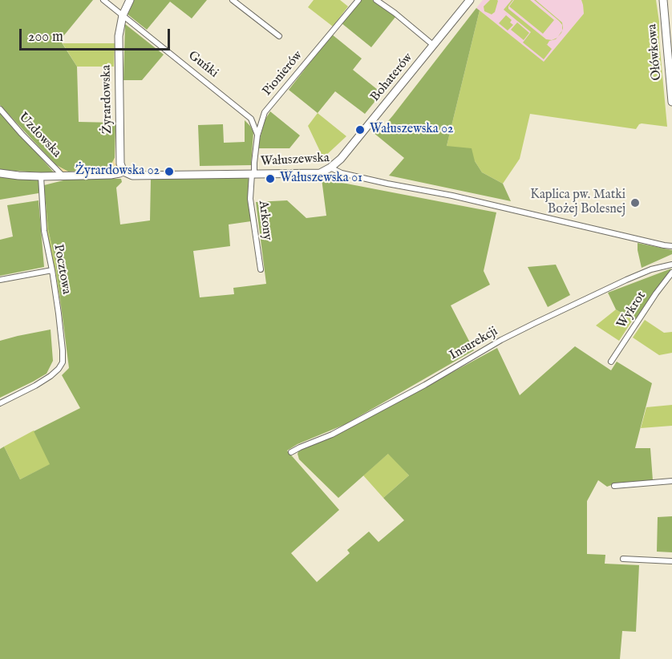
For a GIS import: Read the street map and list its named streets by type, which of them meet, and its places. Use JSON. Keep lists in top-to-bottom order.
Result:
{
  "streets": {
    "street": [
      "Ołówkowa",
      "Guńki",
      "Pionierów",
      "Bohaterów",
      "Żyrardowska",
      "Uzdowska",
      "Wałuszewska",
      "Arkony",
      "Pocztowa",
      "Wykrot",
      "Insurekcji"
    ]
  },
  "crossings": [
    ["Guńki", "Pionierów"],
    ["Guńki", "Żyrardowska"],
    ["Pionierów", "Wałuszewska"],
    ["Pionierów", "Arkony"],
    ["Bohaterów", "Wałuszewska"],
    ["Żyrardowska", "Wałuszewska"],
    ["Uzdowska", "Wałuszewska"],
    ["Wałuszewska", "Arkony"],
    ["Wałuszewska", "Pocztowa"]
  ],
  "places": [
    "Wałuszewska 02",
    "Żyrardowska 02",
    "Wałuszewska 01",
    "Kaplica pw. Matki Bożej Bolesnej"
  ],
  "scale_bar": "200 m"
}
